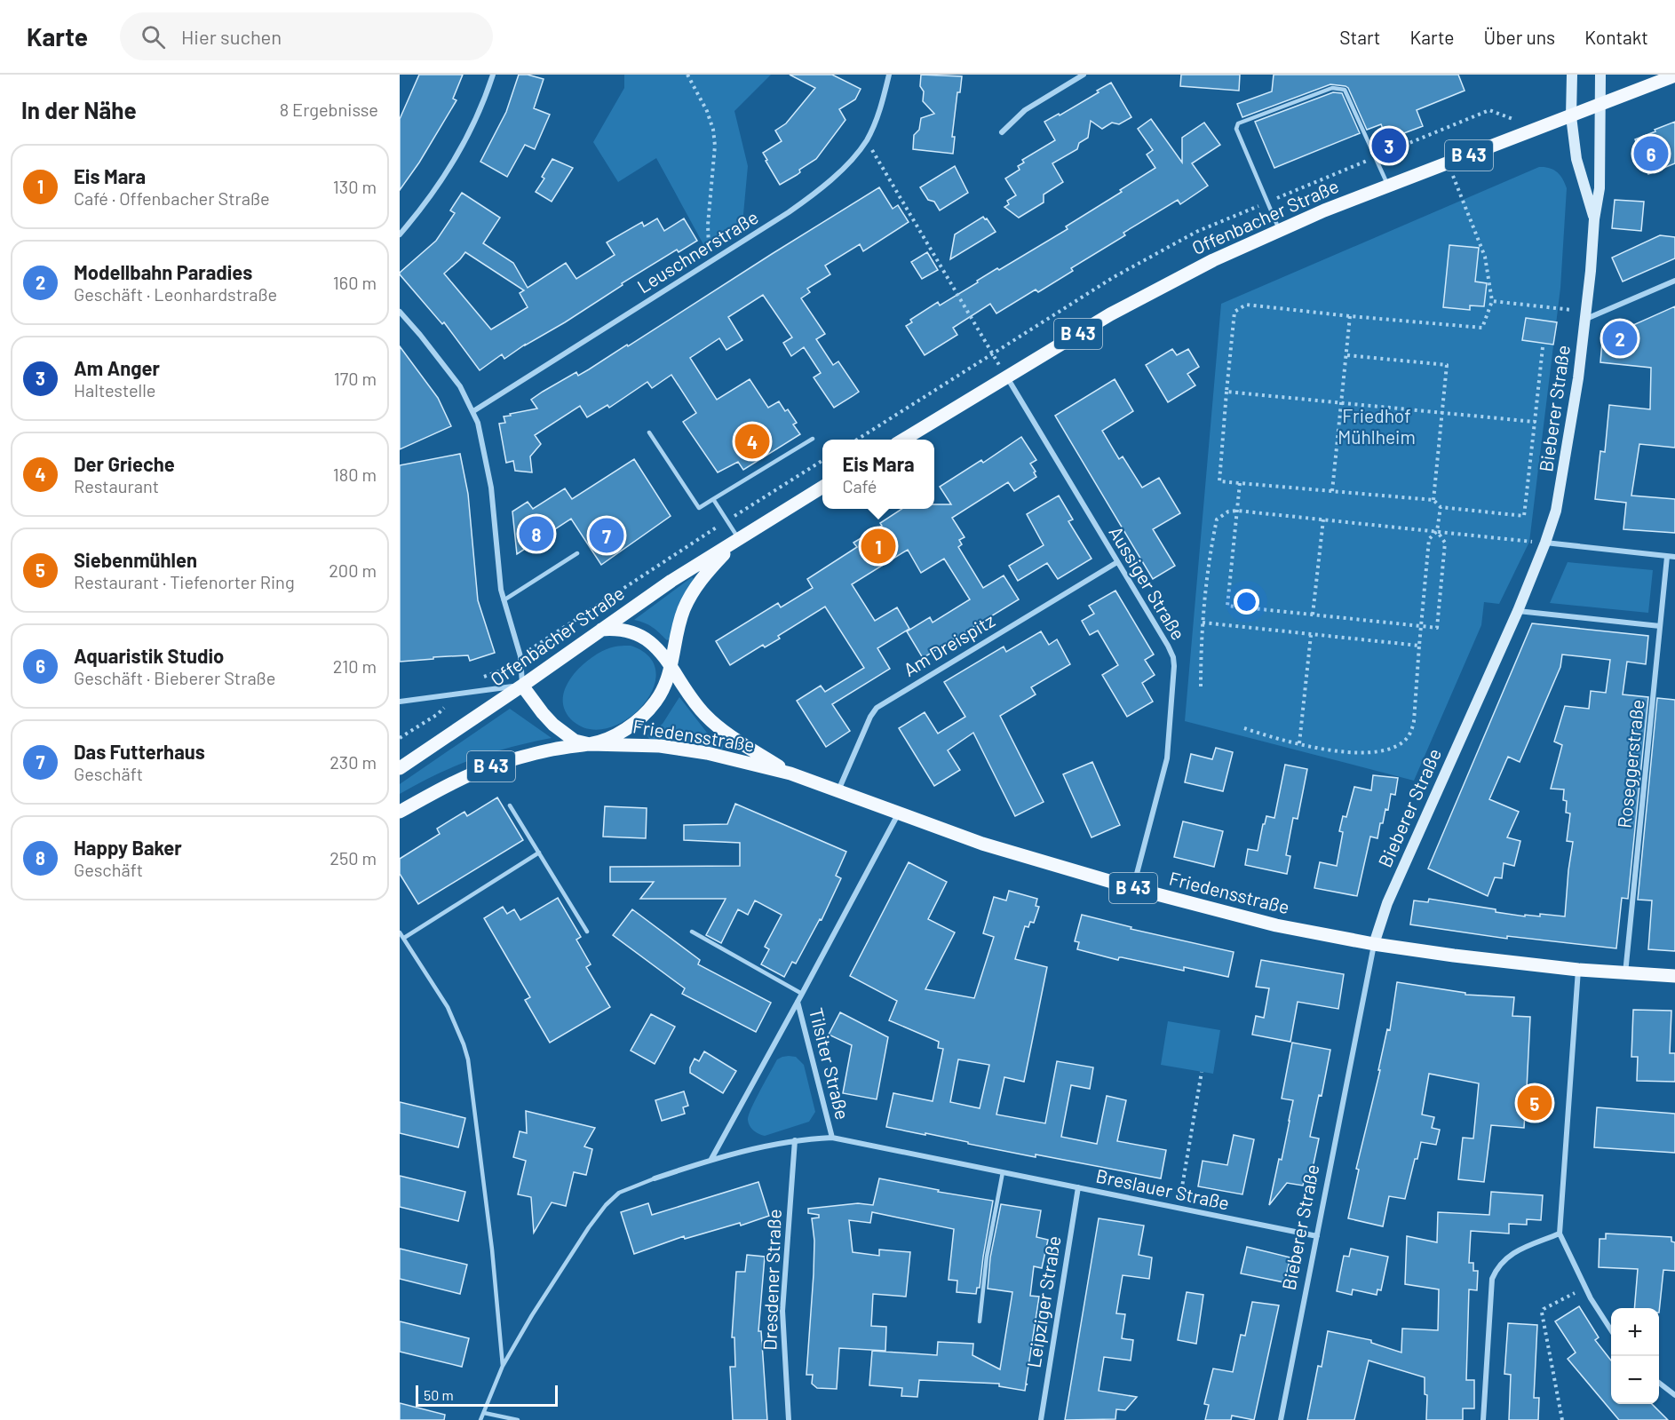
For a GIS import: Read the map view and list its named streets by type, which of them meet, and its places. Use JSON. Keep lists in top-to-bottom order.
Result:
{
  "streets": {
    "main road": ["B 43", "Offenbacher Straße", "Friedensstraße"],
    "street": [
      "Leuschnerstraße",
      "Bieberer Straße",
      "Aussiger Straße",
      "Am Dreispitz",
      "Roseggerstraße",
      "Tilsiter Straße",
      "Breslauer Straße",
      "Dresdener Straße",
      "Leipziger Straße"
    ]
  },
  "crossings": [
    ["Offenbacher Straße", "Bieberer Straße"],
    ["Offenbacher Straße", "Aussiger Straße"],
    ["Offenbacher Straße", "Friedensstraße"],
    ["Bieberer Straße", "Friedensstraße"],
    ["Bieberer Straße", "Breslauer Straße"],
    ["Aussiger Straße", "Am Dreispitz"],
    ["Aussiger Straße", "Friedensstraße"],
    ["Am Dreispitz", "Friedensstraße"],
    ["Friedensstraße", "Roseggerstraße"],
    ["Friedensstraße", "Tilsiter Straße"],
    ["Tilsiter Straße", "Breslauer Straße"],
    ["Tilsiter Straße", "Dresdener Straße"],
    ["Breslauer Straße", "Leipziger Straße"]
  ],
  "parks": ["Friedhof Mühlheim"],
  "scale_bar": "50 m",
  "page": {
    "header": "Karte",
    "search": "Hier suchen",
    "nav": [
      "Start",
      "Karte",
      "Über uns",
      "Kontakt"
    ],
    "heading": ["In der Nähe", "8 Ergebnisse"],
    "pins": [
      "3",
      "6",
      "2",
      "4",
      "8",
      "7",
      "1",
      "5"
    ],
    "list": [
      {
        "mark": "1",
        "name": "Eis Mara",
        "note": "Café · Offenbacher Straße",
        "value": "130 m"
      },
      {
        "mark": "2",
        "name": "Modellbahn Paradies",
        "note": "Geschäft · Leonhardstraße",
        "value": "160 m"
      },
      {
        "mark": "3",
        "name": "Am Anger",
        "note": "Haltestelle",
        "value": "170 m"
      },
      {
        "mark": "4",
        "name": "Der Grieche",
        "note": "Restaurant",
        "value": "180 m"
      },
      {
        "mark": "5",
        "name": "Siebenmühlen",
        "note": "Restaurant · Tiefenorter Ring",
        "value": "200 m"
      },
      {
        "mark": "6",
        "name": "Aquaristik Studio",
        "note": "Geschäft · Bieberer Straße",
        "value": "210 m"
      },
      {
        "mark": "7",
        "name": "Das Futterhaus",
        "note": "Geschäft",
        "value": "230 m"
      },
      {
        "mark": "8",
        "name": "Happy Baker",
        "note": "Geschäft",
        "value": "250 m"
      }
    ],
    "popup": ["Eis Mara", "Café"],
    "map_buttons": ["+", "−"],
    "scale": "50 m"
  }
}
